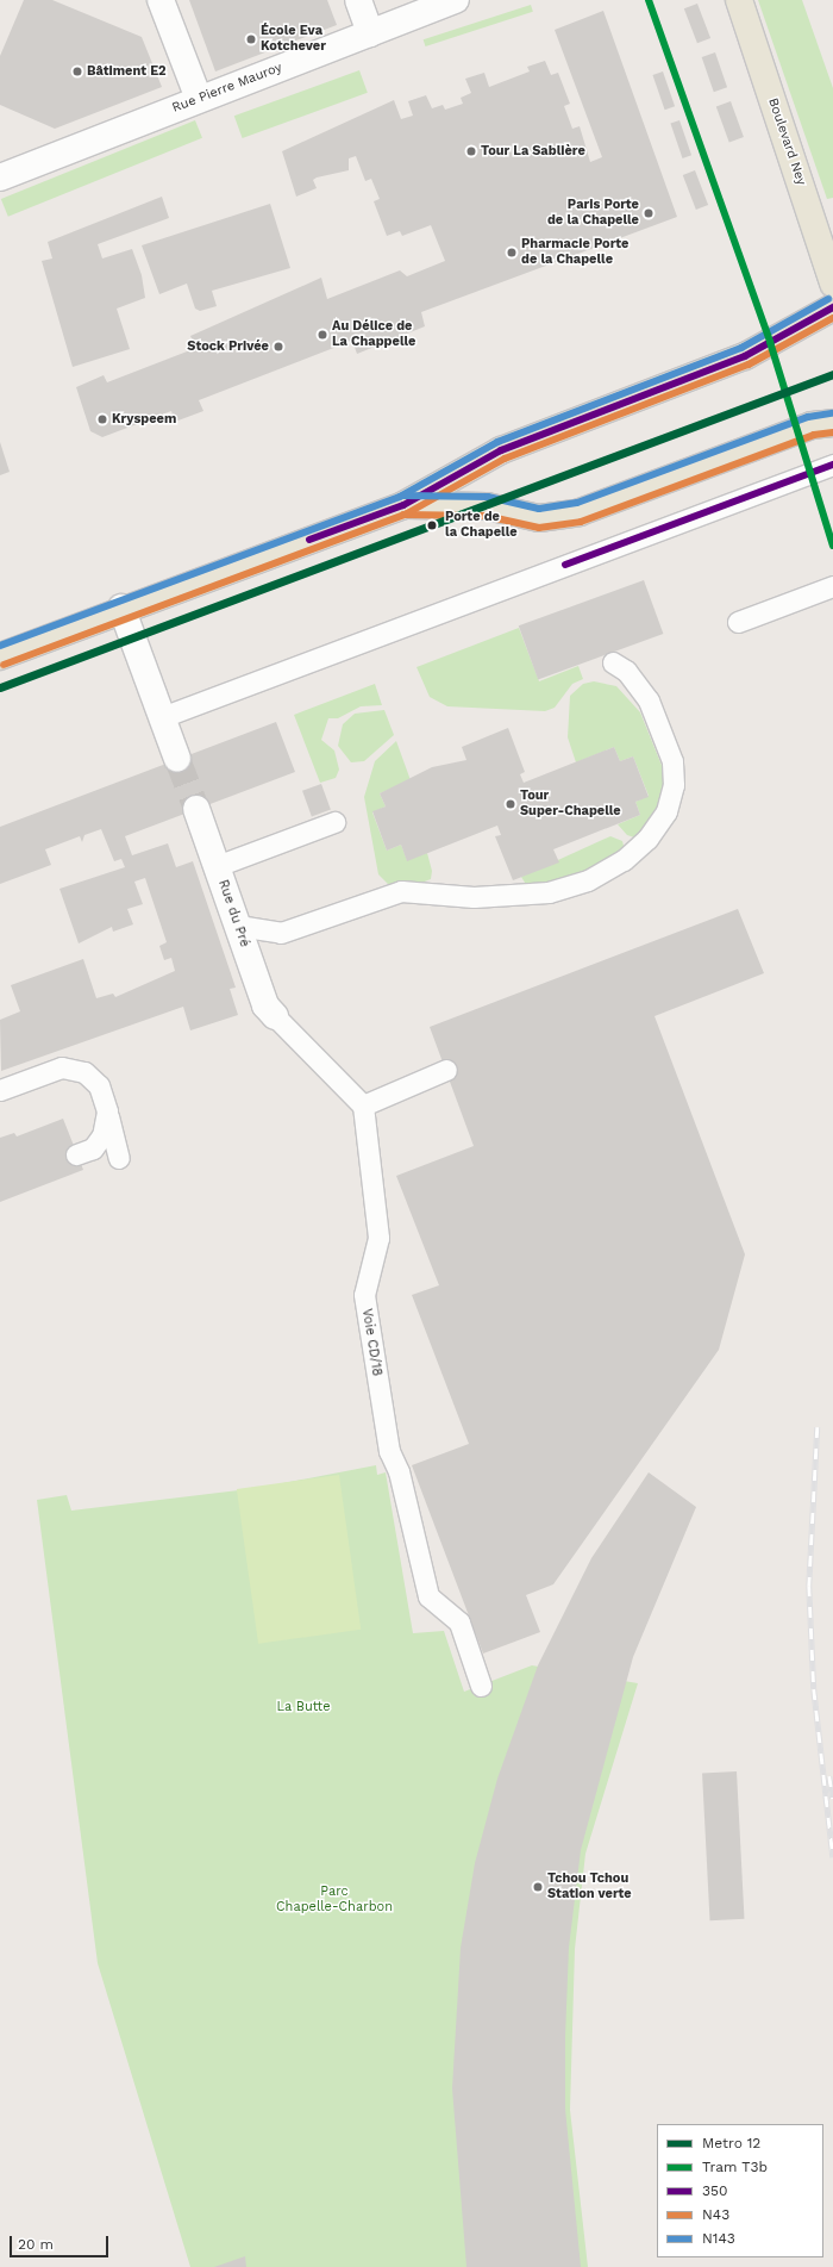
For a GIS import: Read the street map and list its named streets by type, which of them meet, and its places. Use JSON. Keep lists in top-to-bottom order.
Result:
{
  "streets": {
    "main road": ["Boulevard Ney"],
    "street": ["Rue Pierre Mauroy", "Rue du Pré"],
    "lane": ["Voie CD/18"]
  },
  "parks": ["La Butte", "Parc Chapelle-Charbon"],
  "places": [
    "École Eva Kotchever",
    "Bâtiment E2",
    "Tour La Sablière",
    "Paris Porte de la Chapelle",
    "Pharmacie Porte de la Chapelle",
    "Au Délice de La Chappelle",
    "Stock Privée",
    "Kryspeem",
    "Porte de la Chapelle",
    "Tour Super-Chapelle",
    "Tchou Tchou Station verte"
  ],
  "lines": [
    "tram line T3b",
    "transit line N143",
    "transit line 350",
    "transit line N43",
    "metro line 12"
  ],
  "legend": [
    "Metro 12",
    "Tram T3b",
    "350",
    "N43",
    "N143"
  ],
  "scale_bar": "20 m"
}
